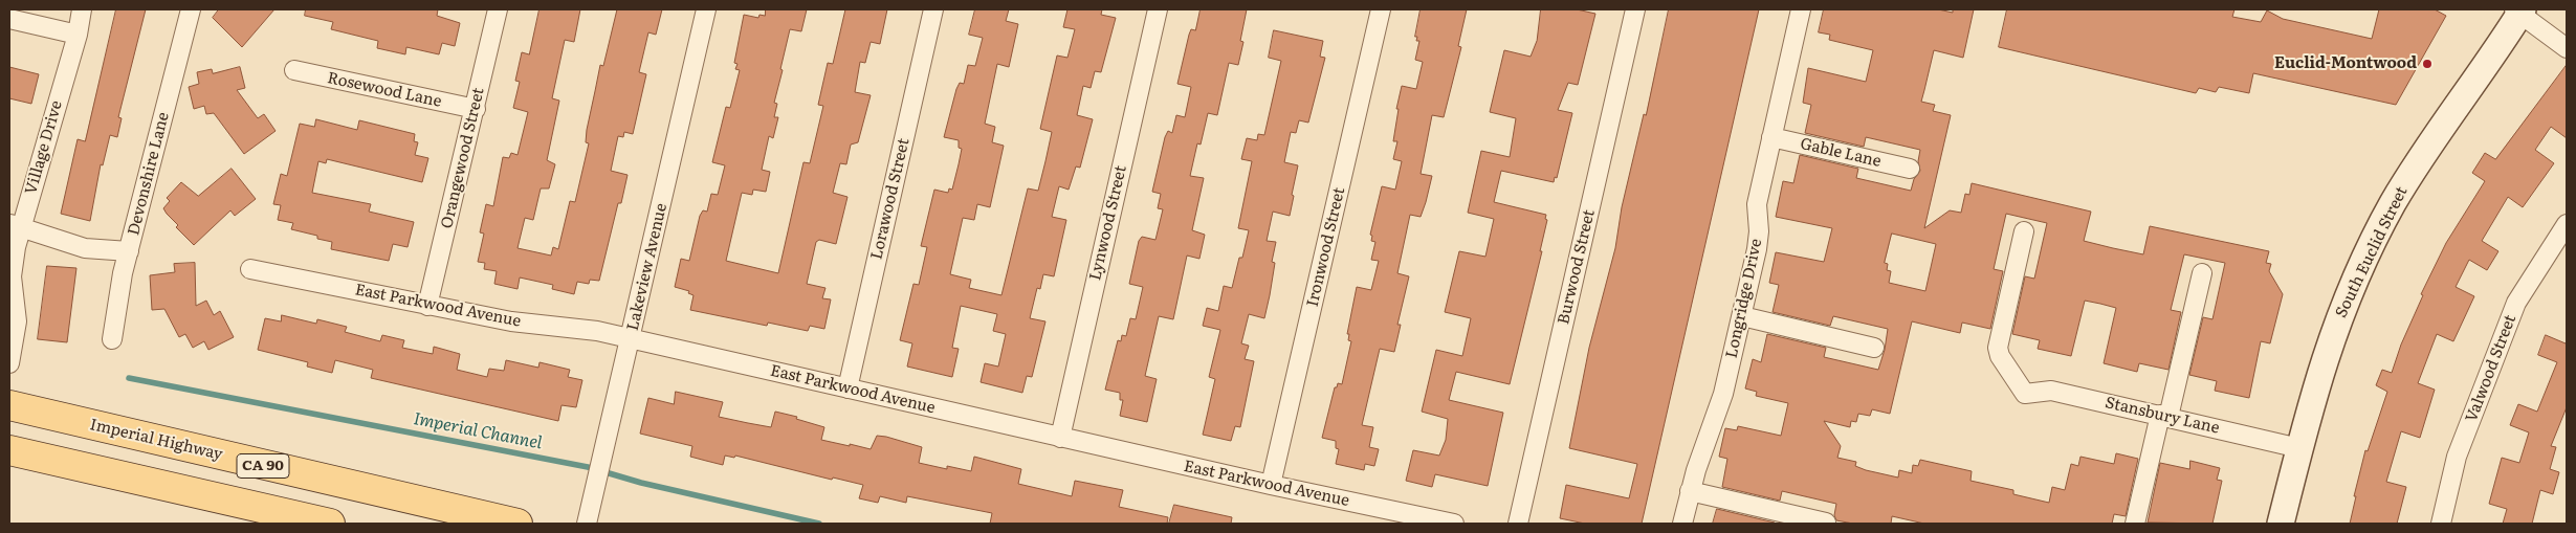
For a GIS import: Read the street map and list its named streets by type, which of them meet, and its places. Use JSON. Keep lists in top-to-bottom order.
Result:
{
  "streets": {
    "main road": ["South Euclid Street", "Imperial Highway", "CA 90"],
    "street": [
      "Rosewood Lane",
      "Village Drive",
      "Gable Lane",
      "Orangewood Street",
      "Devonshire Lane",
      "Lorawood Street",
      "Lynwood Street",
      "Ironwood Street",
      "Lakeview Avenue",
      "Burwood Street",
      "Longridge Drive",
      "East Parkwood Avenue",
      "Valwood Street",
      "Stansbury Lane"
    ]
  },
  "crossings": [
    ["Rosewood Lane", "Orangewood Street"],
    ["Gable Lane", "Longridge Drive"],
    ["Orangewood Street", "East Parkwood Avenue"],
    ["Lorawood Street", "East Parkwood Avenue"],
    ["Lynwood Street", "East Parkwood Avenue"],
    ["Ironwood Street", "East Parkwood Avenue"],
    ["South Euclid Street", "Stansbury Lane"],
    ["Lakeview Avenue", "East Parkwood Avenue"]
  ],
  "water": ["Imperial Channel"],
  "places": ["Euclid-Montwood"]
}
